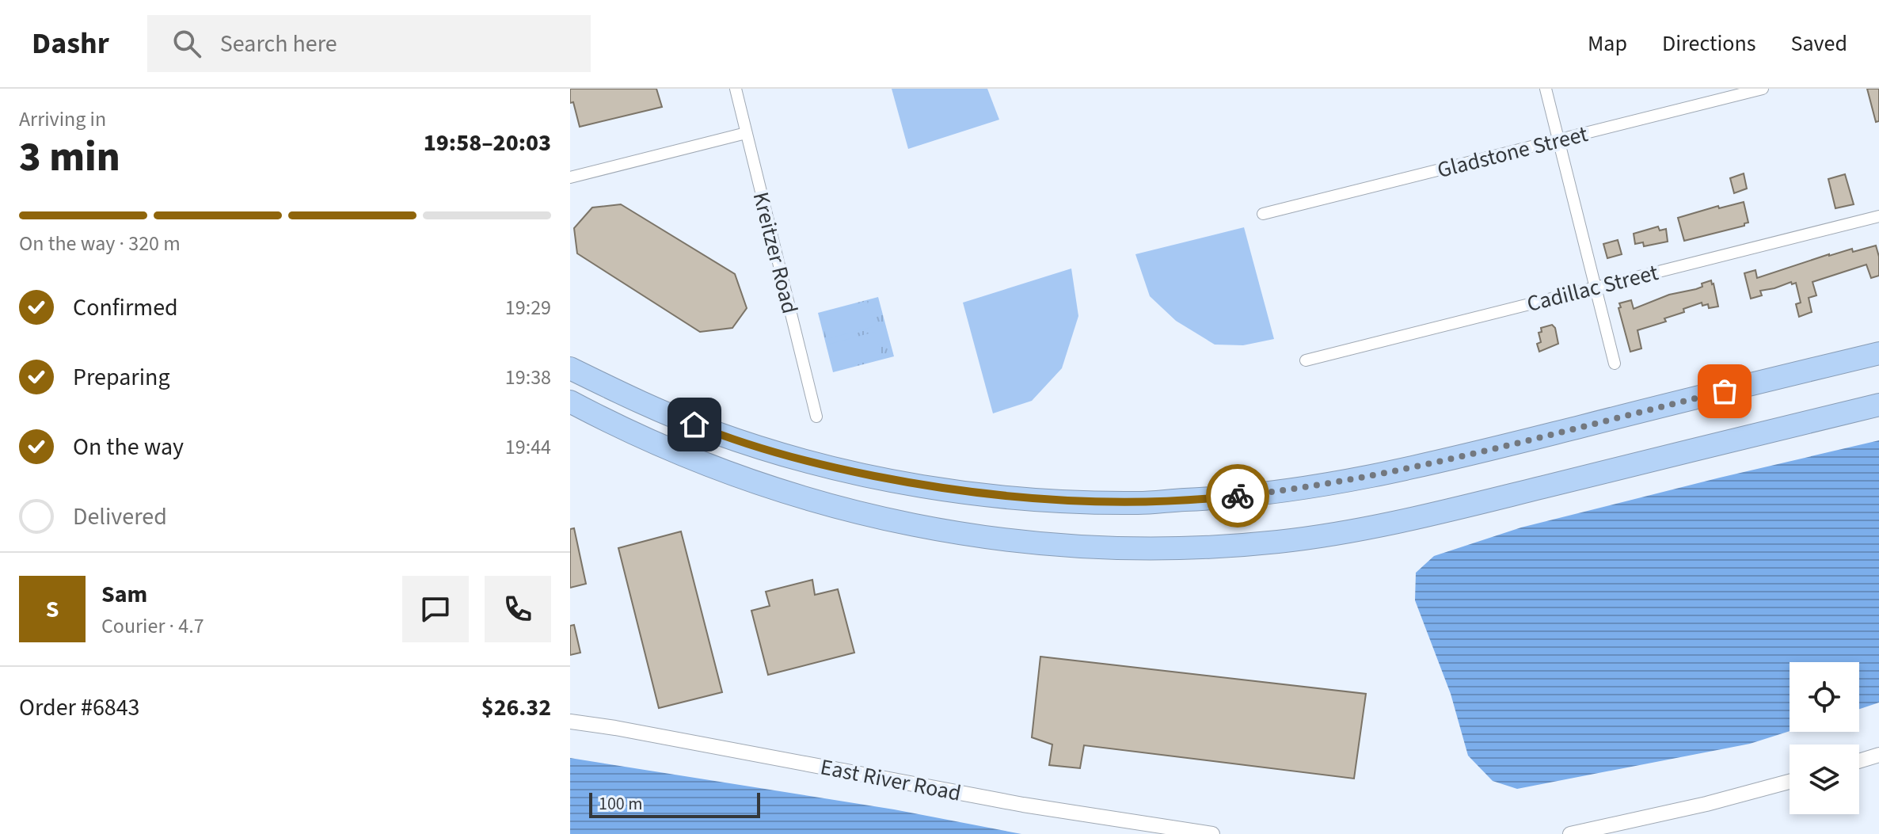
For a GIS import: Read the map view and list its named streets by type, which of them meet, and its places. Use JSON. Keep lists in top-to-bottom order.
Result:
{
  "streets": {
    "street": [
      "Gladstone Street",
      "Kreitzer Road",
      "Cadillac Street",
      "East River Road"
    ]
  },
  "scale_bar": "100 m",
  "page": {
    "header": "Dashr",
    "search": "Search here",
    "nav": ["Map", "Directions", "Saved"],
    "heading": ["3 min", "Arriving in", "19:58–20:03"],
    "panel": [
      "Sam",
      "Courier · 4.7",
      "Order #6843",
      "$26.32"
    ],
    "bar": "On the way · 320 m",
    "list": [
      ["Confirmed", "19:29"],
      ["Preparing", "19:38"],
      ["On the way", "19:44"],
      "Delivered"
    ],
    "round": "S",
    "scale": "100 m"
  }
}
